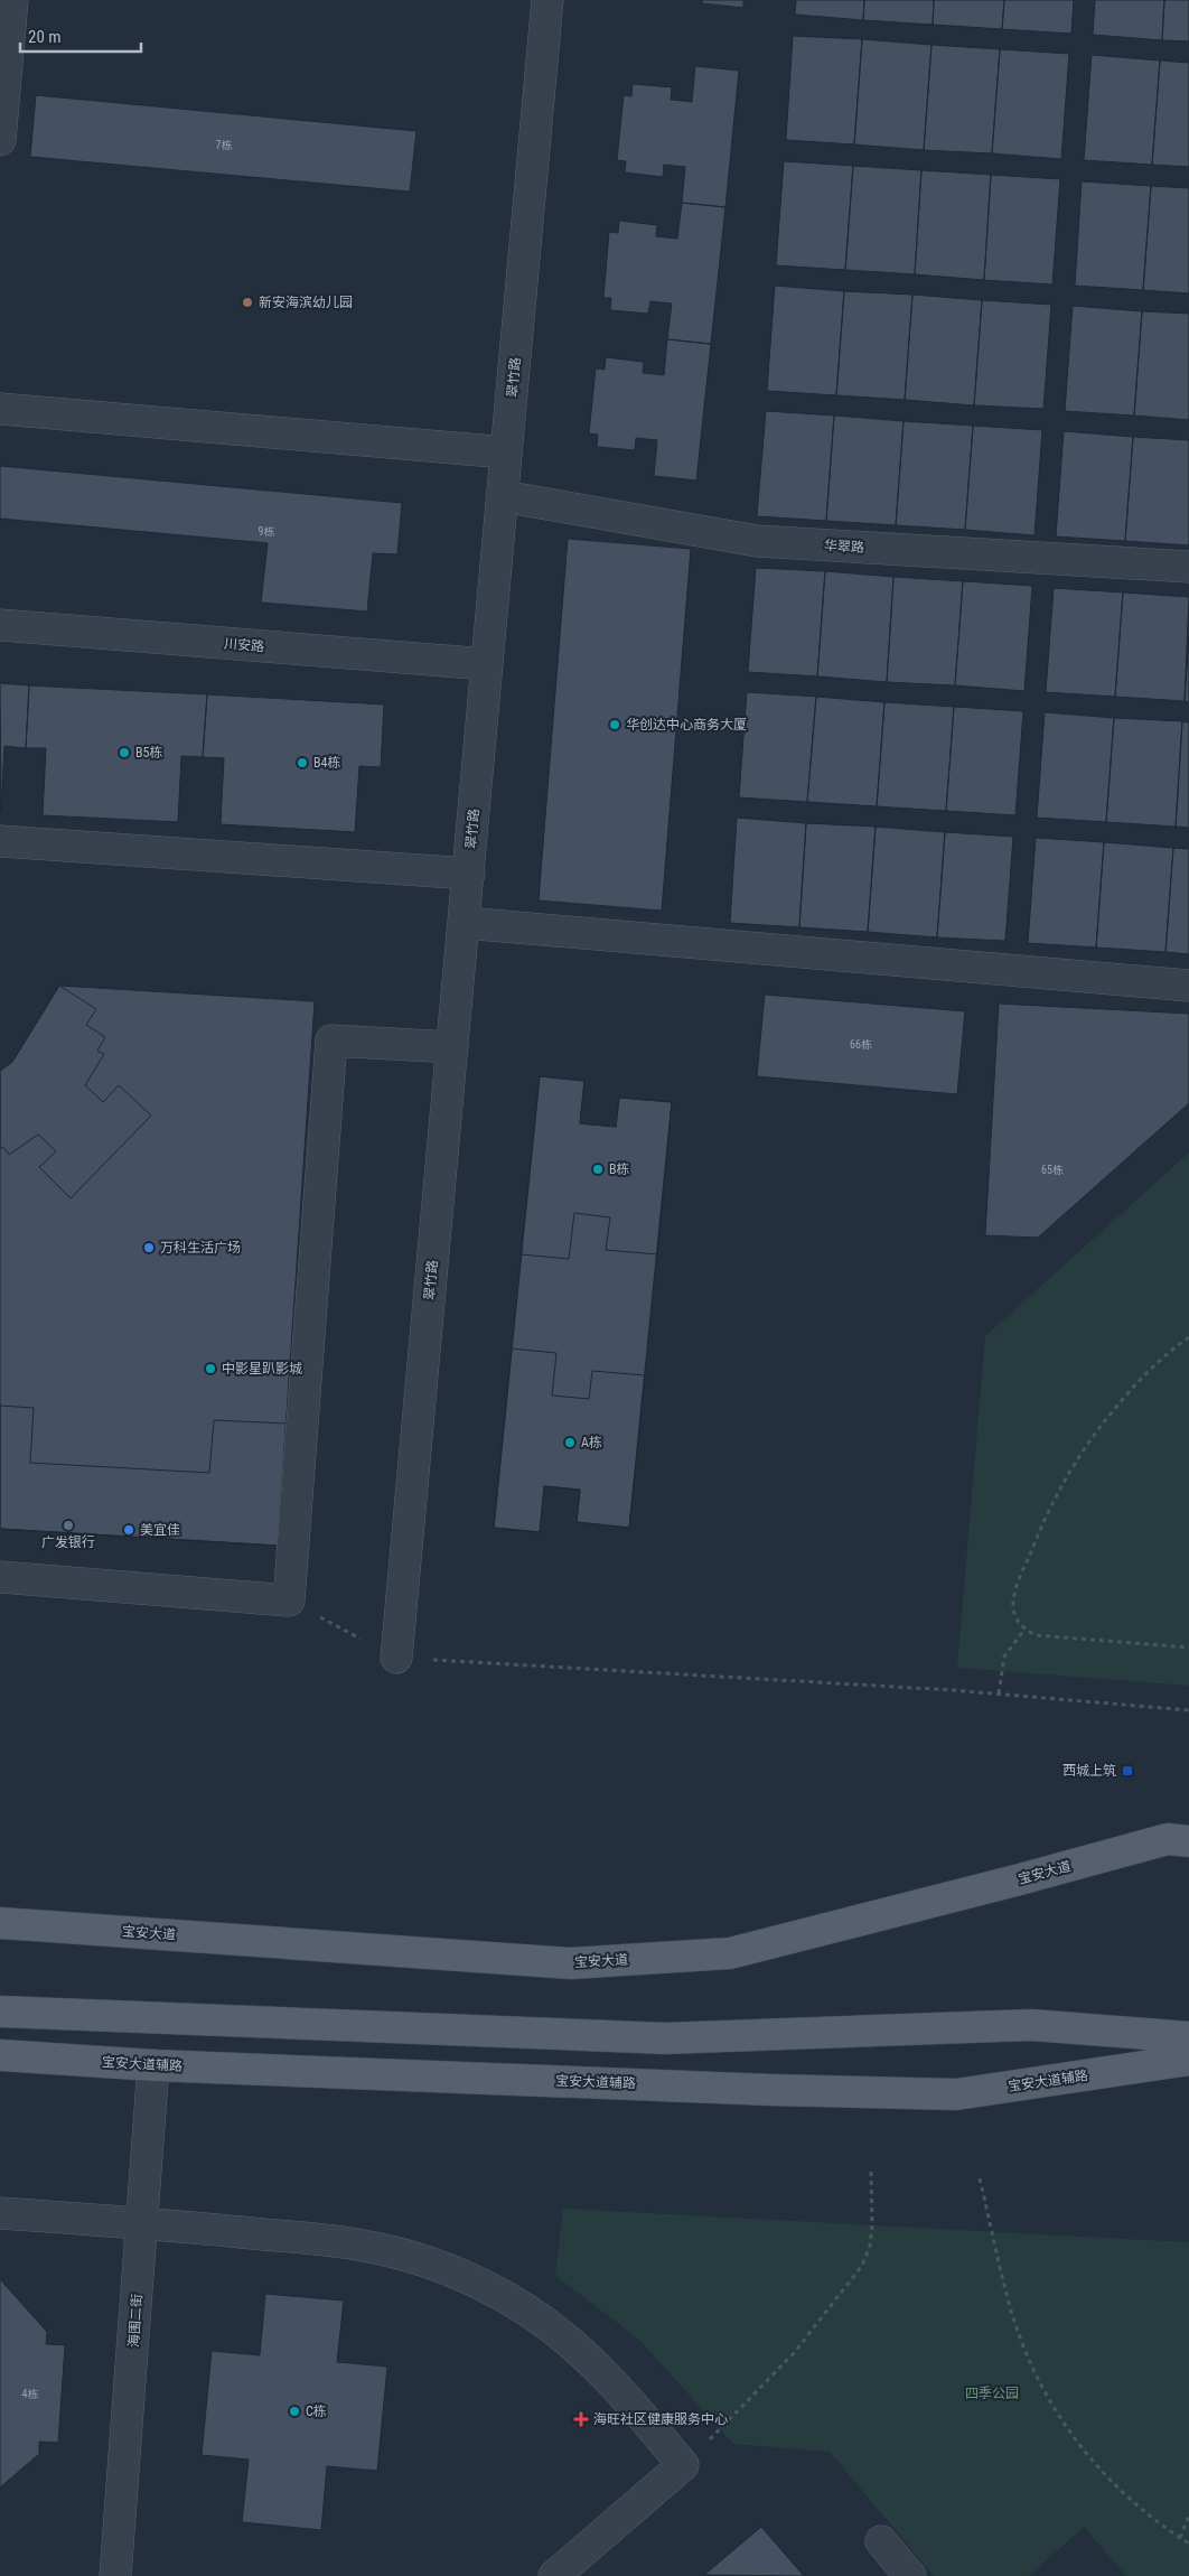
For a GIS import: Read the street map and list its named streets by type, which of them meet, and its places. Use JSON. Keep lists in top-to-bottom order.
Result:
{
  "streets": {
    "main road": ["宝安大道", "宝安大道辅路"],
    "street": [
      "翠竹路",
      "华翠路",
      "川安路",
      "海围二街"
    ]
  },
  "crossings": [
    ["翠竹路", "华翠路"],
    ["翠竹路", "川安路"],
    ["宝安大道辅路", "海围二街"]
  ],
  "parks": ["四季公园"],
  "places": {
    "other": [
      "新安海滨幼儿园",
      "华创达中心商务大厦",
      "B5栋",
      "B4栋",
      "B栋",
      "万科生活广场",
      "中影星趴影城",
      "A栋",
      "广发银行",
      "美宜佳",
      "C栋"
    ],
    "transit": ["西城上筑"],
    "health": ["海旺社区健康服务中心"]
  },
  "house_numbers": [
    "7栋",
    "9栋",
    "66栋",
    "65栋",
    "4栋"
  ],
  "scale_bar": "20 m"
}
